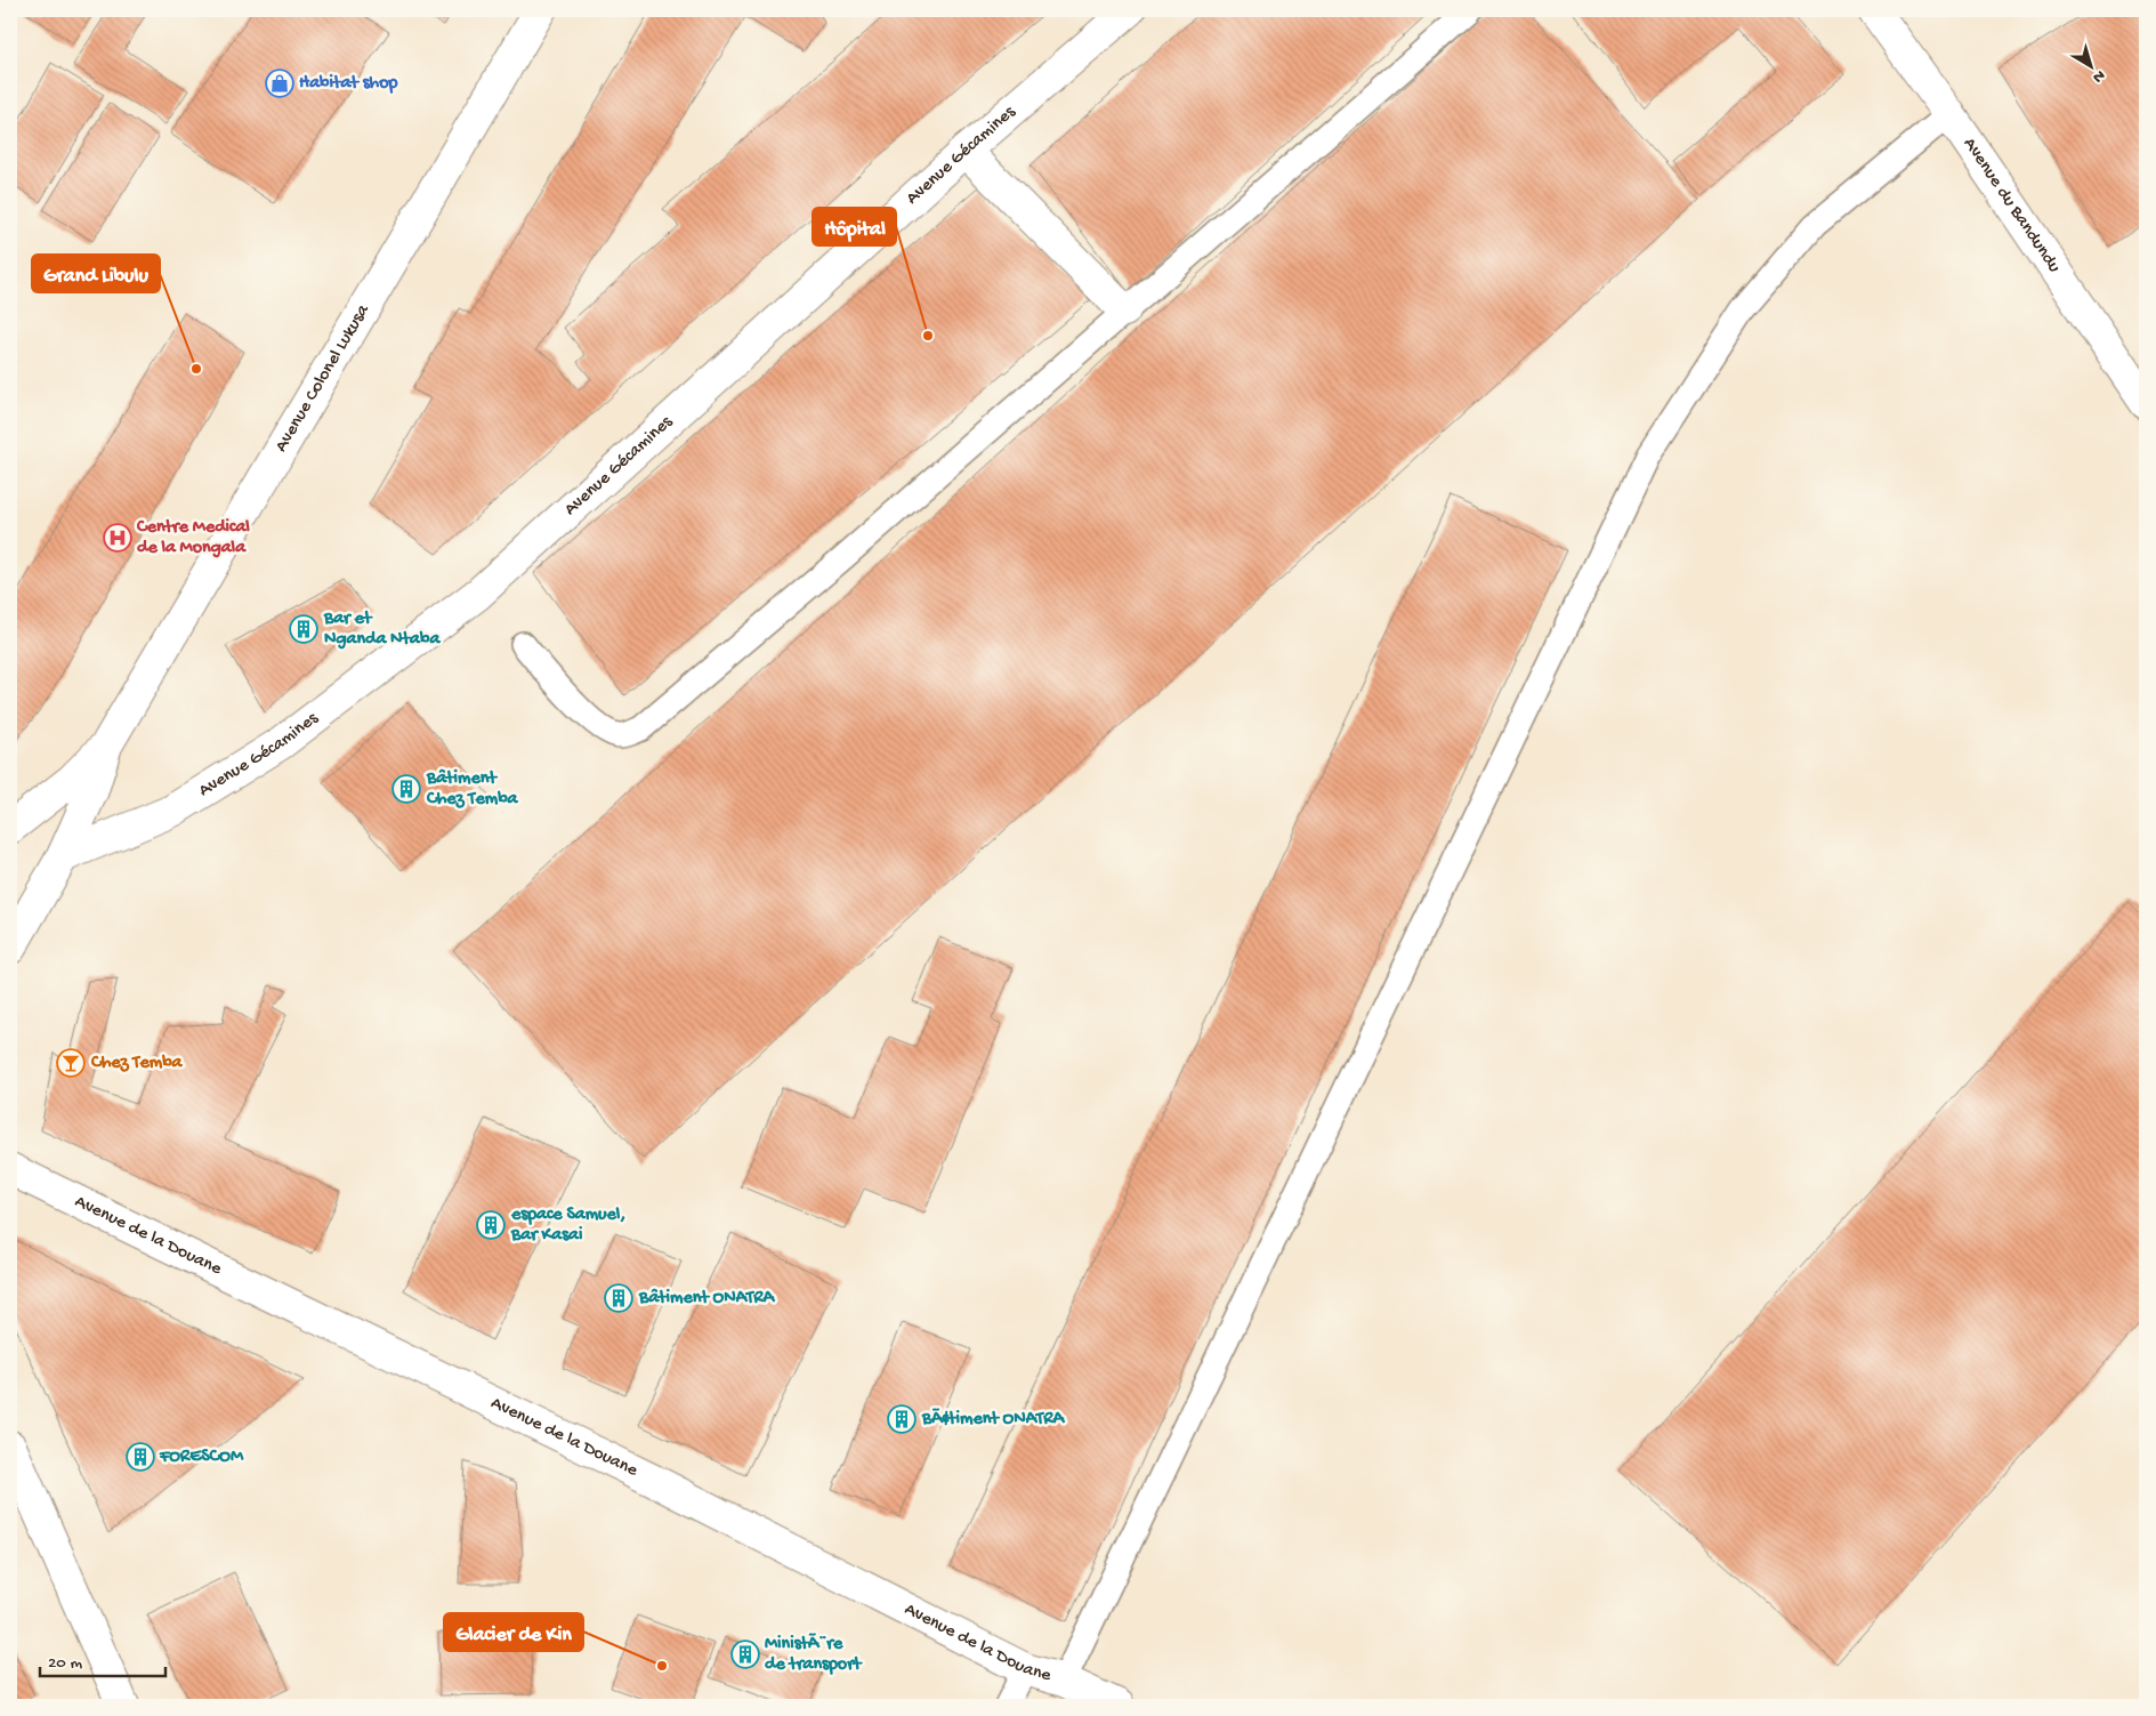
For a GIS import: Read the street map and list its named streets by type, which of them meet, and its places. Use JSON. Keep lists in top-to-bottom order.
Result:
{
  "streets": {
    "street": [
      "Avenue Gécamines",
      "Avenue du Bandundu",
      "Avenue Colonel Lukusa",
      "Avenue de la Douane"
    ]
  },
  "crossings": [
    ["Avenue Gécamines", "Avenue Colonel Lukusa"]
  ],
  "places": {
    "shop": ["Habitat shop"],
    "other": ["Hôpital", "Grand Libulu", "Glacier de Kin"],
    "hospital": ["Centre Medical de la Mongala"],
    "building": [
      "Bar et Nganda Ntaba",
      "Bâtiment Chez Temba",
      "espace Samuel, Bar Kasai",
      "Bâtiment ONATRA",
      "BÃ¢timent ONATRA",
      "FORESCOM",
      "MinistÃ¨re de transport"
    ],
    "bar": ["Chez Temba"]
  },
  "scale_bar": "20 m",
  "north": "bottom right"
}
